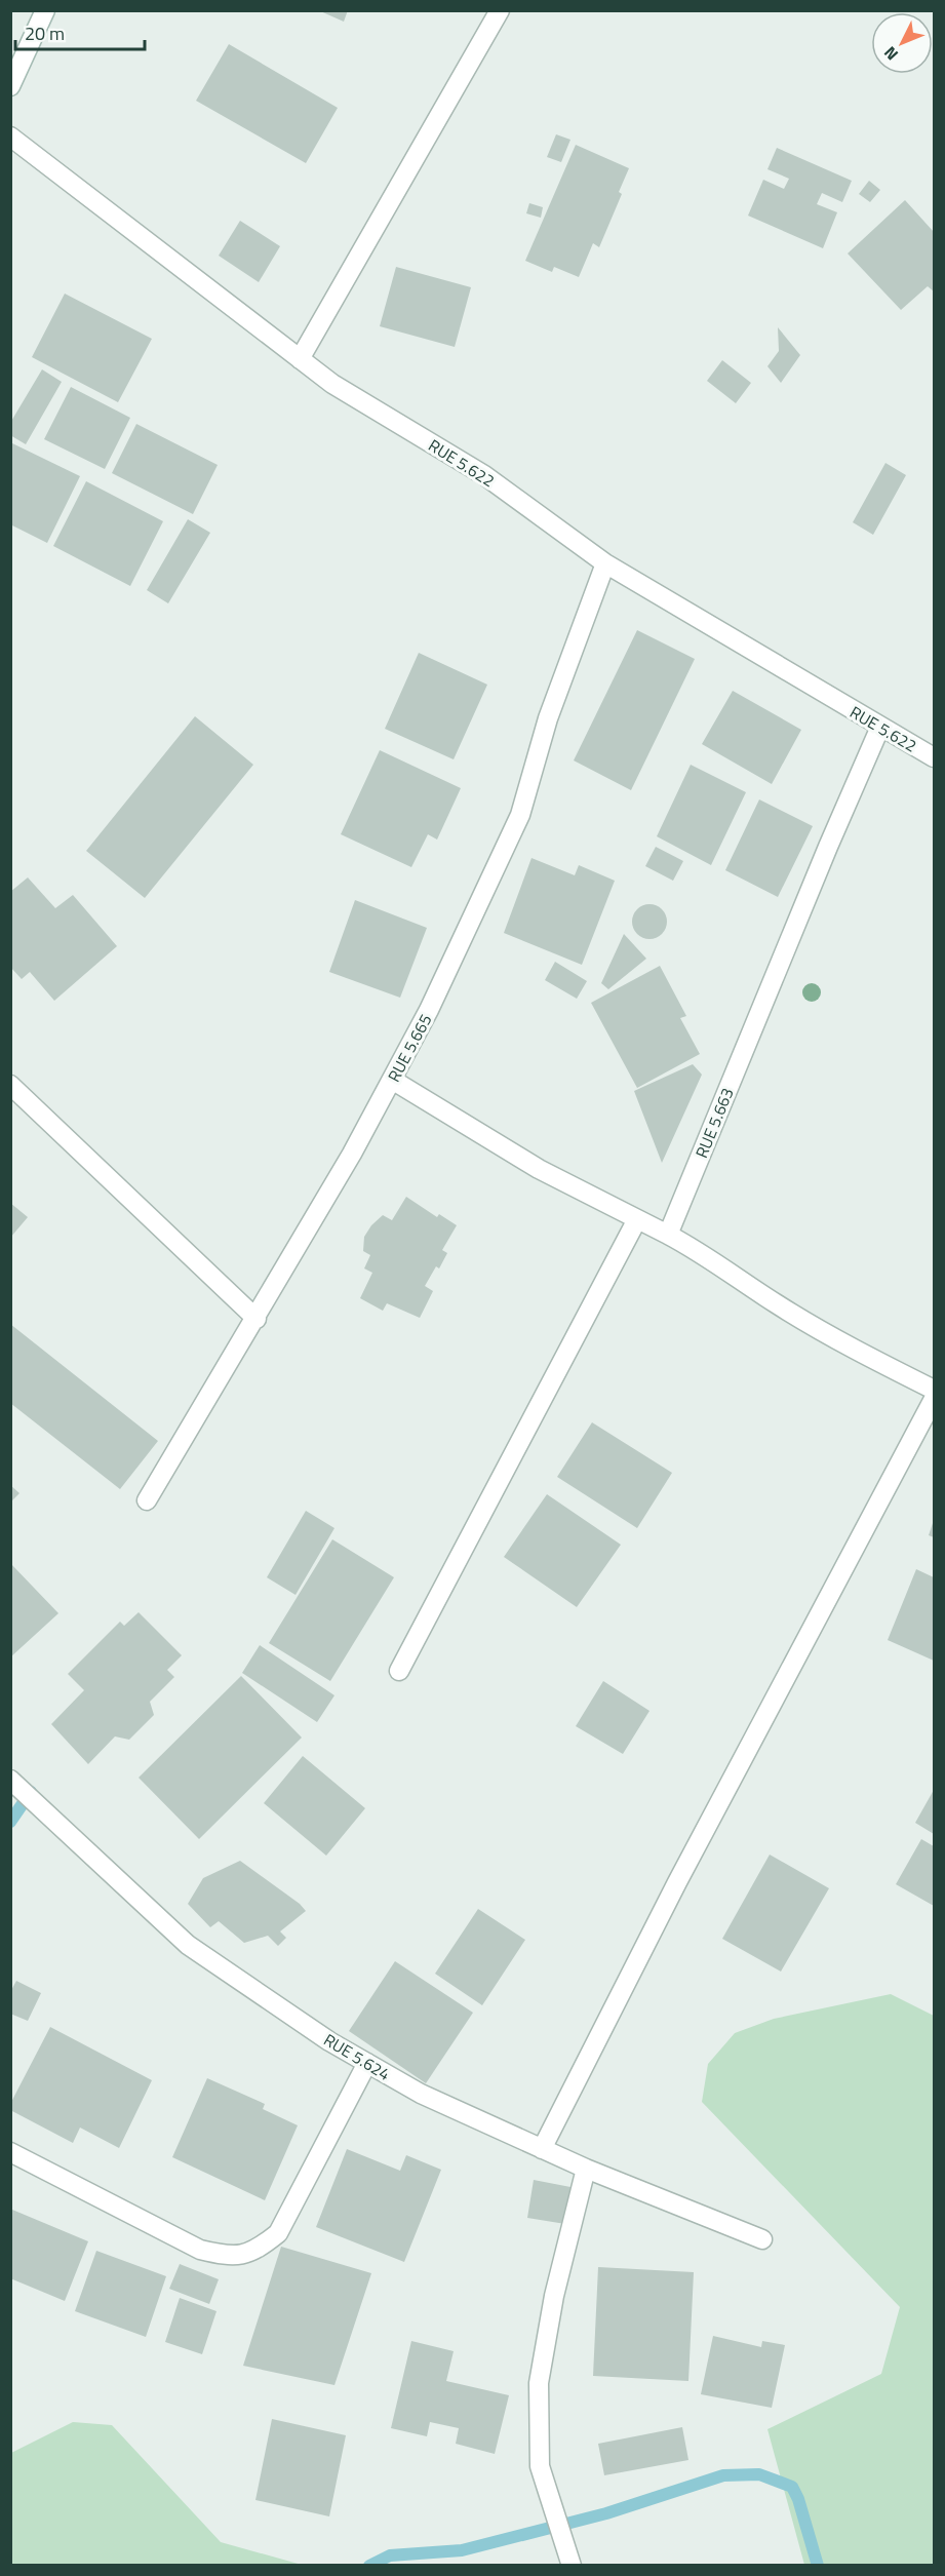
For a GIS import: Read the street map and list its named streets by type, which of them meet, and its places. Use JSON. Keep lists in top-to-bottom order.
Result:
{
  "streets": {
    "street": [
      "RUE 5.622",
      "RUE 5.665",
      "RUE 5.663",
      "RUE 5.624"
    ]
  },
  "crossings": [
    ["RUE 5.622", "RUE 5.665"],
    ["RUE 5.622", "RUE 5.663"]
  ],
  "scale_bar": "20 m",
  "north": "bottom left"
}
